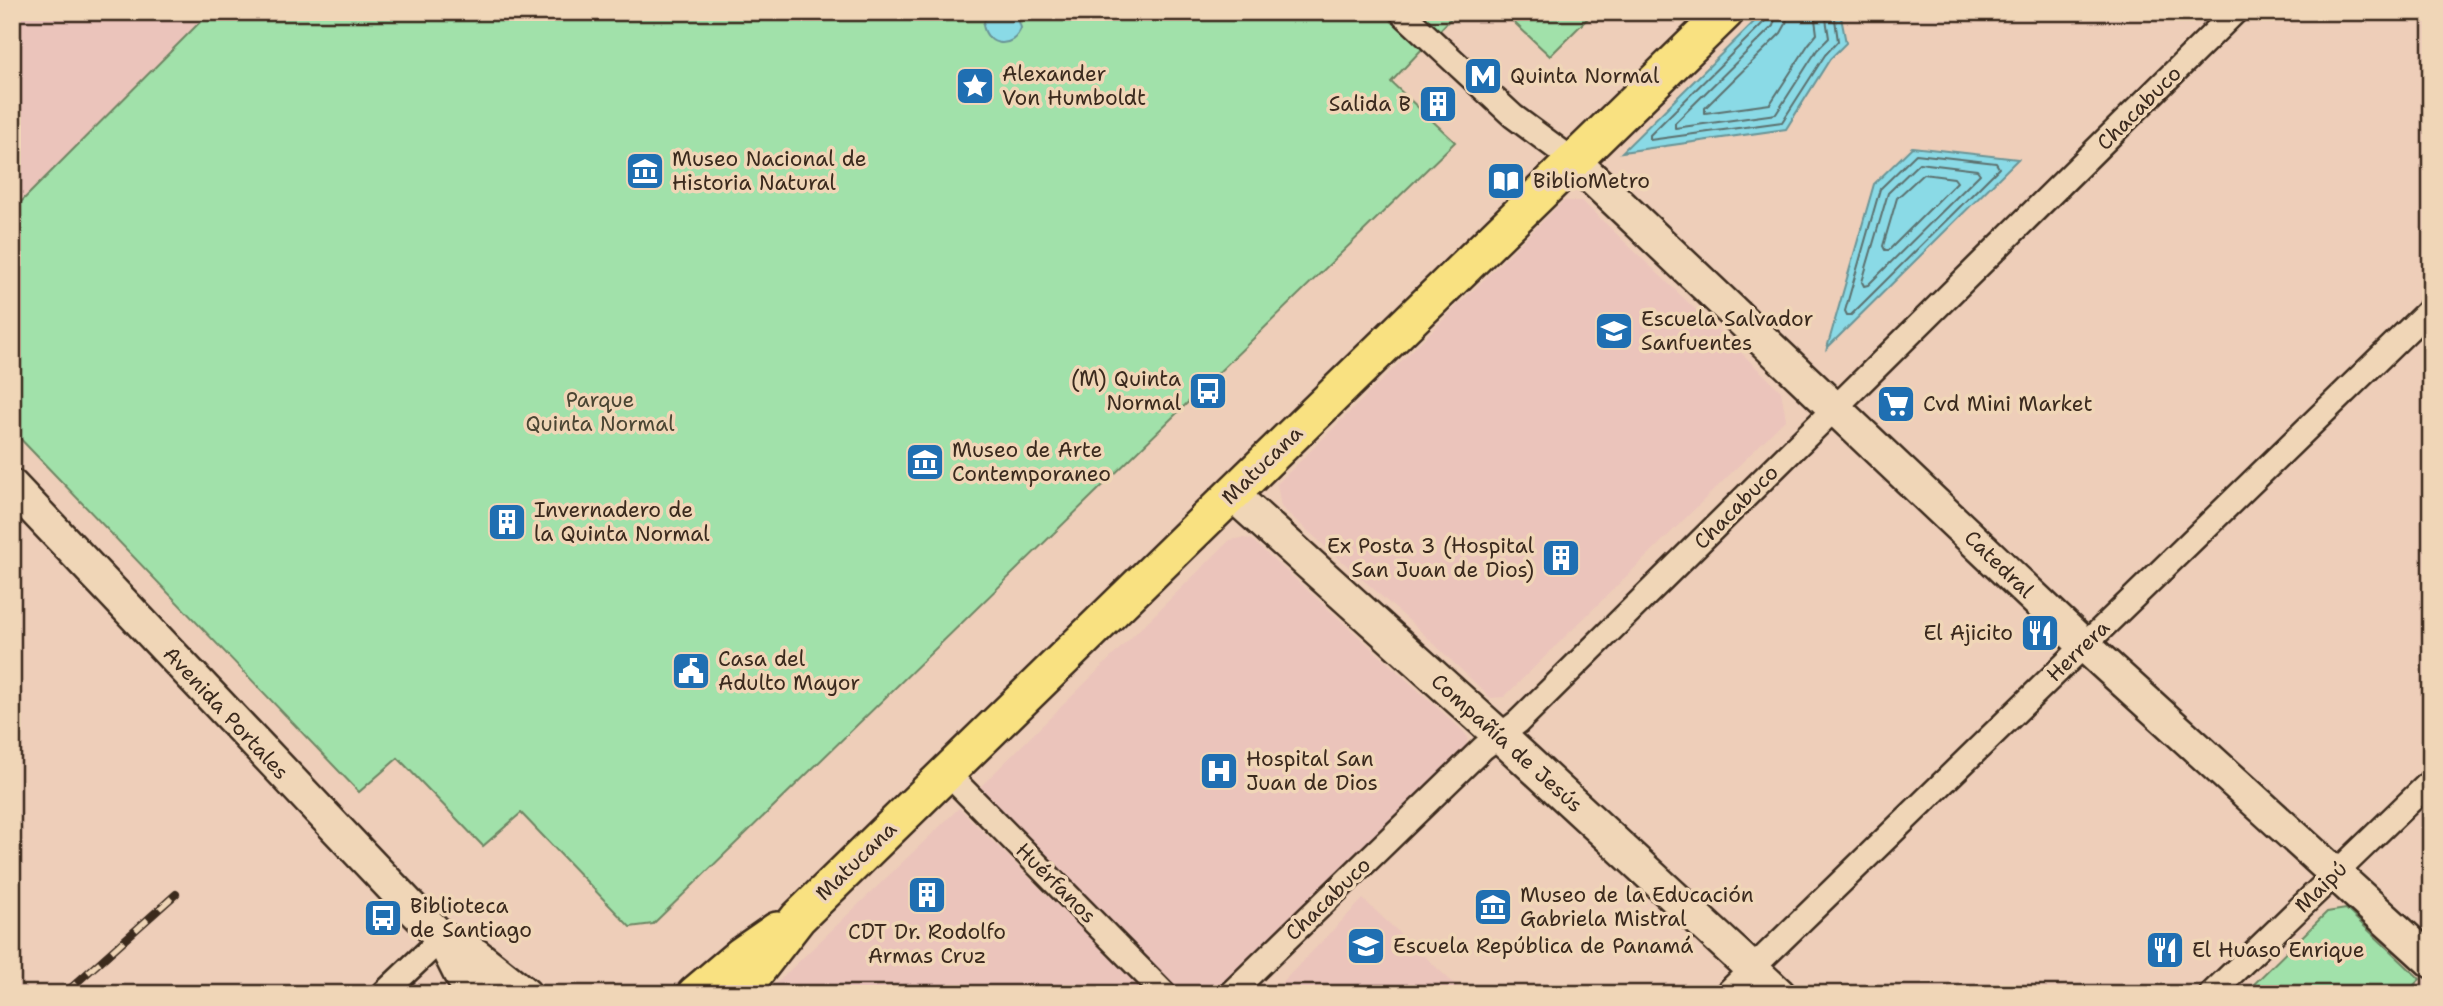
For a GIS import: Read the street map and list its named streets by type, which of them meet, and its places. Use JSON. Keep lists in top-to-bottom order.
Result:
{
  "streets": {
    "main road": [
      "Matucana",
      "Catedral",
      "Avenida Portales",
      "Compañía de Jesús"
    ],
    "street": [
      "Chacabuco",
      "Herrera",
      "Huérfanos",
      "Maipú"
    ]
  },
  "crossings": [
    ["Chacabuco", "Catedral"],
    ["Chacabuco", "Compañía de Jesús"],
    ["Matucana", "Catedral"],
    ["Matucana", "Compañía de Jesús"],
    ["Matucana", "Huérfanos"],
    ["Catedral", "Herrera"],
    ["Catedral", "Maipú"],
    ["Herrera", "Compañía de Jesús"]
  ],
  "parks": ["Parque Quinta Normal"],
  "places": {
    "metro station": ["Quinta Normal"],
    "place": ["Alexander Von Humboldt"],
    "building": [
      "Salida B",
      "Invernadero de la Quinta Normal",
      "Ex Posta 3 (Hospital San Juan de Dios)",
      "CDT Dr. Rodolfo Armas Cruz"
    ],
    "museum": ["Museo Nacional de Historia Natural", "Museo de Arte Contemporaneo", "Museo de la Educación Gabriela Mistral"],
    "library": ["BiblioMetro"],
    "school or university": ["Escuela Salvador Sanfuentes", "Escuela República de Panamá"],
    "bus stop": ["(M) Quinta Normal", "Biblioteca de Santiago"],
    "supermarket": ["Cvd Mini Market"],
    "restaurant": ["El Ajicito", "El Huaso Enrique"],
    "public building": ["Casa del Adulto Mayor"],
    "hospital": ["Hospital San Juan de Dios"]
  }
}
